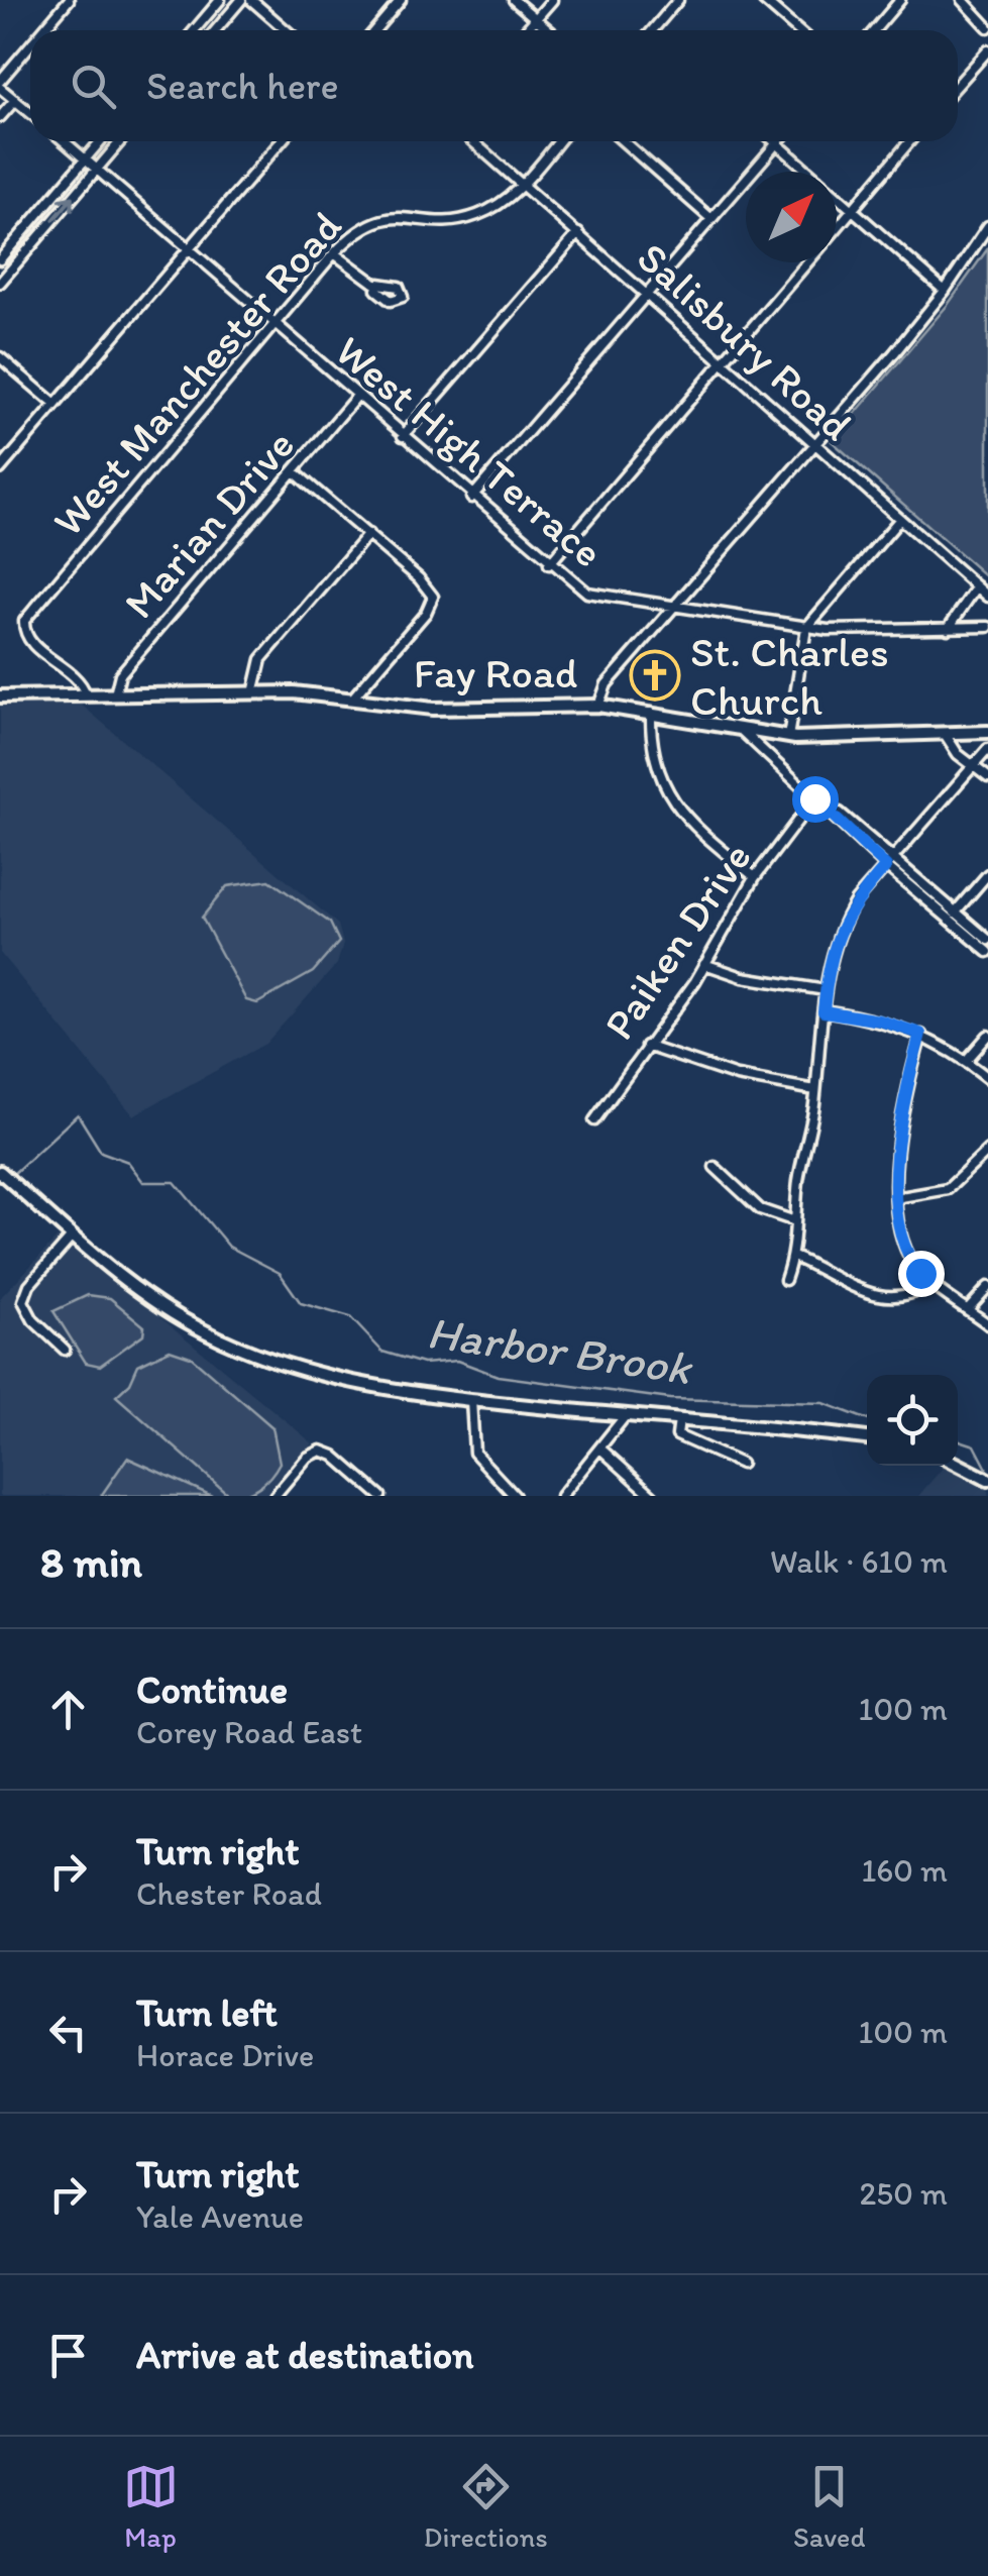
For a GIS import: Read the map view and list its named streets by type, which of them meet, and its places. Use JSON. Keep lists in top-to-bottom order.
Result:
{
  "streets": {
    "street": [
      "Salisbury Road",
      "West Manchester Road",
      "West High Terrace",
      "Marian Drive",
      "Fay Road",
      "Paiken Drive"
    ]
  },
  "crossings": [
    ["Salisbury Road", "West Manchester Road"],
    ["West Manchester Road", "West High Terrace"],
    ["West Manchester Road", "Fay Road"],
    ["West High Terrace", "Marian Drive"],
    ["Marian Drive", "Fay Road"]
  ],
  "water": ["Harbor Brook"],
  "places": {
    "church": ["St. Charles Church"]
  },
  "north": "top right",
  "page": {
    "search": "Search here",
    "heading": ["8 min", "Walk · 610 m"],
    "list": [
      ["Continue", "Corey Road East", "100 m"],
      ["Turn right", "Chester Road", "160 m"],
      ["Turn left", "Horace Drive", "100 m"],
      ["Turn right", "Yale Avenue", "250 m"],
      "Arrive at destination"
    ],
    "nav": ["Map", "Directions", "Saved"]
  }
}
